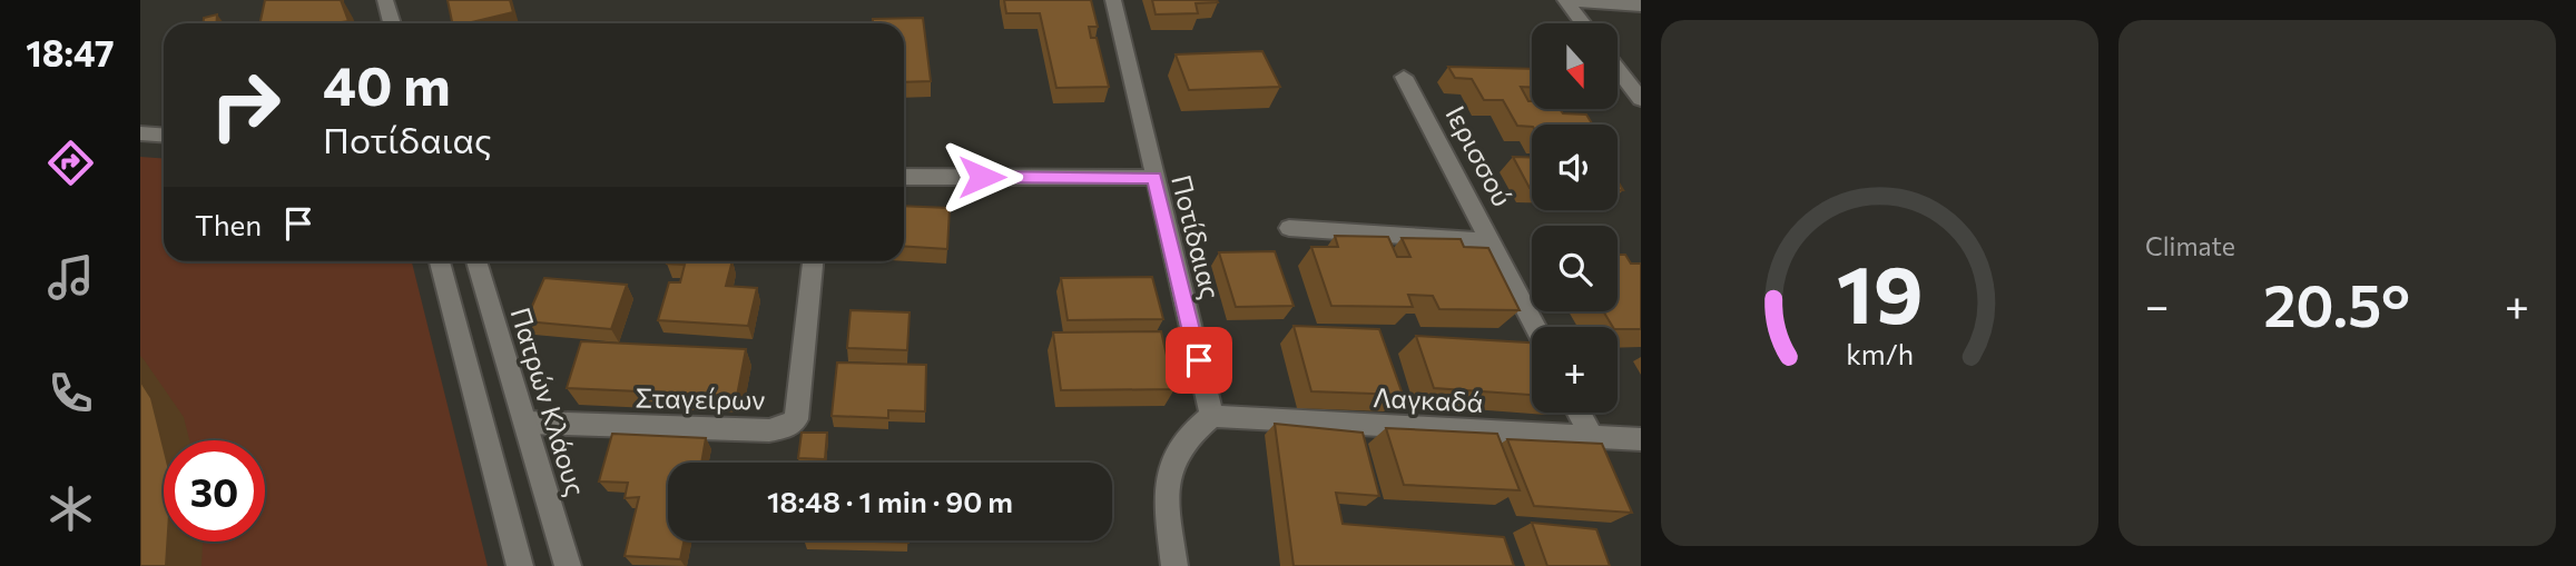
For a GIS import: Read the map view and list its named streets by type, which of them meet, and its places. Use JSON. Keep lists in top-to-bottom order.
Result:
{
  "streets": {
    "street": [
      "Ιερισσού",
      "Ποτίδαιας",
      "Σταγείρων",
      "Λαγκαδά",
      "Πατρών Κλάους"
    ]
  },
  "crossings": [
    ["Ποτίδαιας", "Λαγκαδά"],
    ["Σταγείρων", "Πατρών Κλάους"]
  ],
  "north": "bottom",
  "page": {
    "tabs": "18:47",
    "tile": "Climate",
    "map_buttons": "+",
    "turn": ["40 m", "Ποτίδαιας"],
    "then": "Then",
    "heat": ["−", "20.5°", "+"],
    "limit": "30",
    "trip": "18:48 · 1 min · 90 m",
    "gauge": ["19", "km/h"]
  }
}
